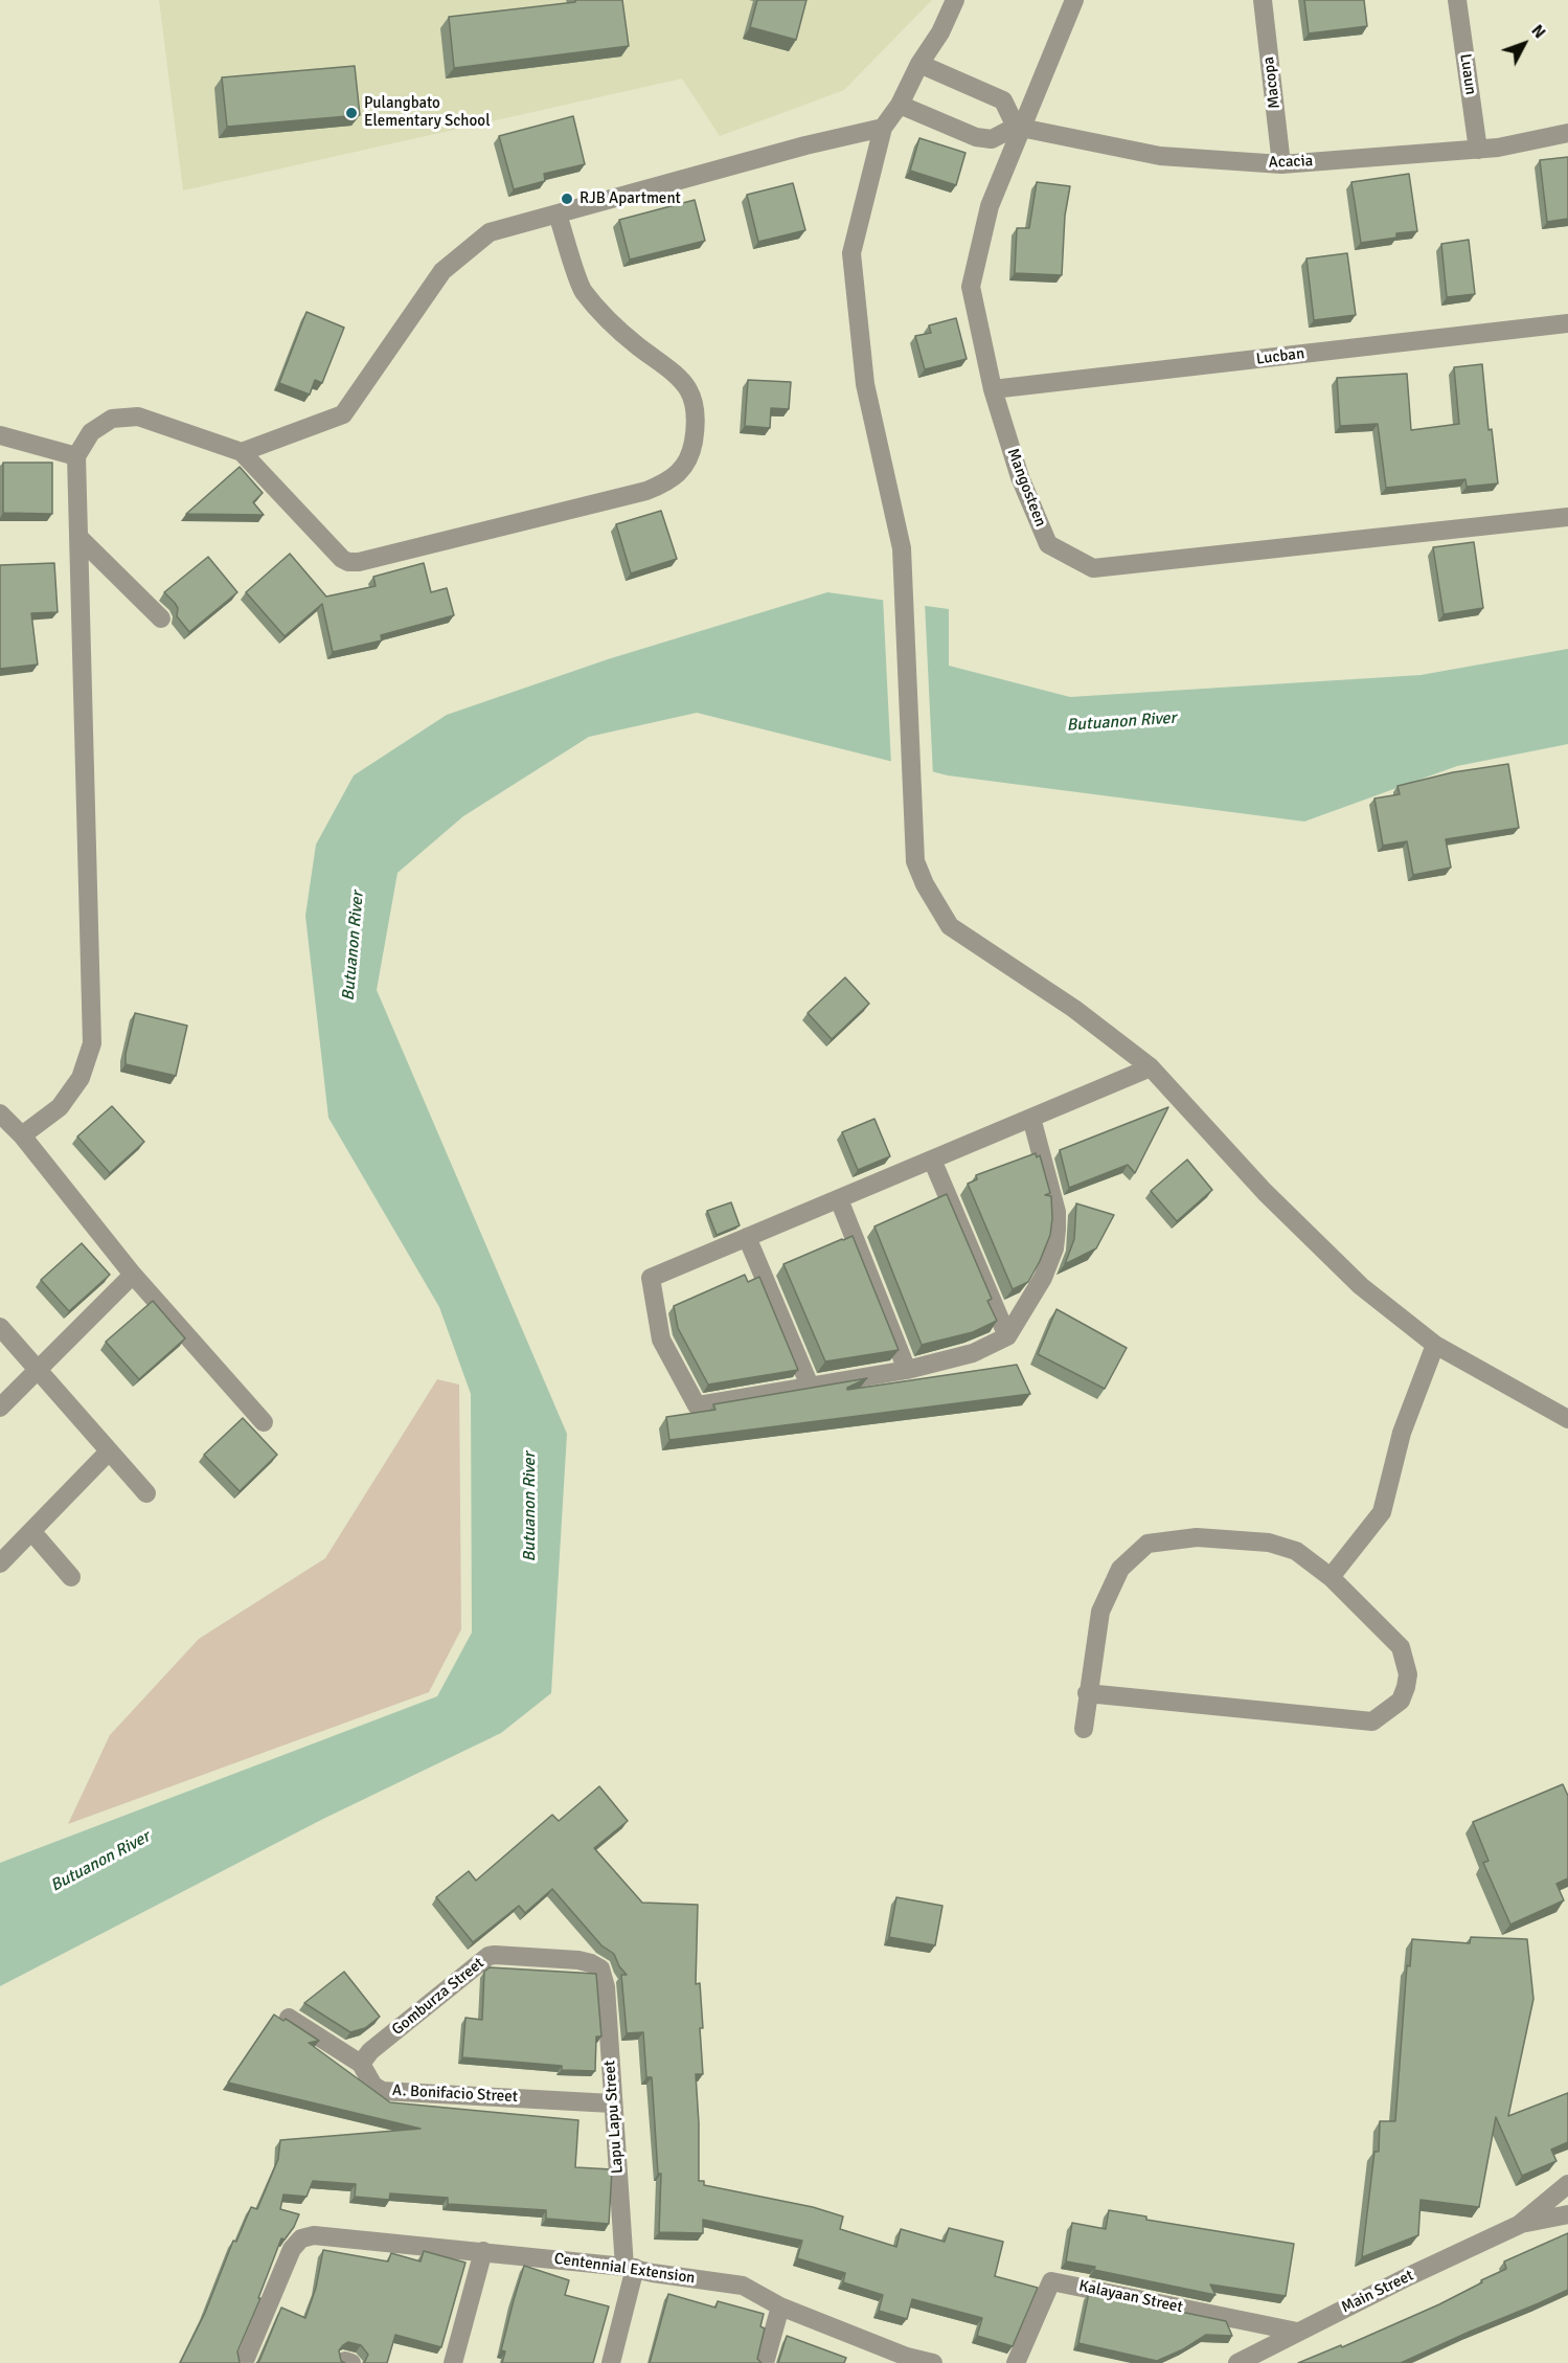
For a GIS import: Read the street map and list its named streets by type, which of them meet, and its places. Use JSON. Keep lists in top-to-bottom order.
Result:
{
  "streets": {
    "street": [
      "Luaun",
      "Macopa",
      "Acacia",
      "Lucban",
      "Mangosteen",
      "Gomburza Street",
      "A. Bonifacio Street",
      "Lapu Lapu Street",
      "Centennial Extension",
      "Main Street",
      "Kalayaan Street"
    ]
  },
  "crossings": [
    ["Luaun", "Acacia"],
    ["Macopa", "Acacia"],
    ["Acacia", "Mangosteen"],
    ["Lucban", "Mangosteen"],
    ["Gomburza Street", "A. Bonifacio Street"],
    ["Gomburza Street", "Lapu Lapu Street"],
    ["A. Bonifacio Street", "Lapu Lapu Street"],
    ["Lapu Lapu Street", "Centennial Extension"],
    ["Main Street", "Kalayaan Street"]
  ],
  "water": ["Butuanon River"],
  "places": ["Pulangbato Elementary School", "RJB Apartment"],
  "north": "top right"
}
